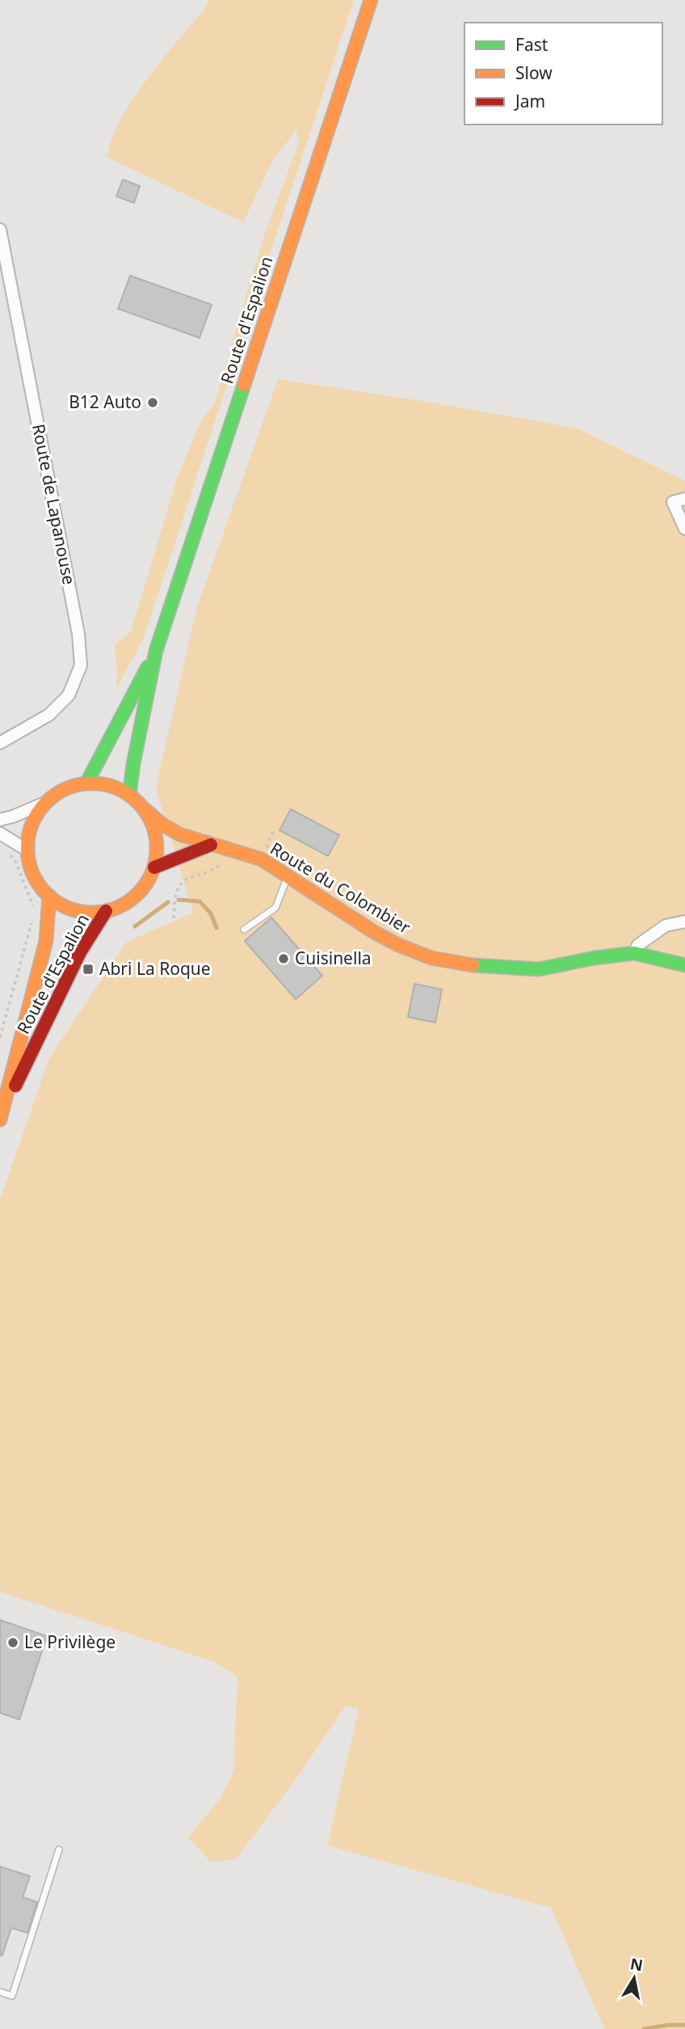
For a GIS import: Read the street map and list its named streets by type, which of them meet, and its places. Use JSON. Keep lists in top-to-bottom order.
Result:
{
  "streets": {
    "main road": ["Route d'Espalion", "Route du Colombier"],
    "street": ["Route de Lapanouse"]
  },
  "crossings": [
    ["Route d'Espalion", "Route du Colombier"]
  ],
  "places": {
    "other": ["B12 Auto", "Cuisinella", "Le Privilège"],
    "transit": ["Abri La Roque"]
  },
  "legend": ["Fast", "Slow", "Jam"],
  "north": "top"
}
